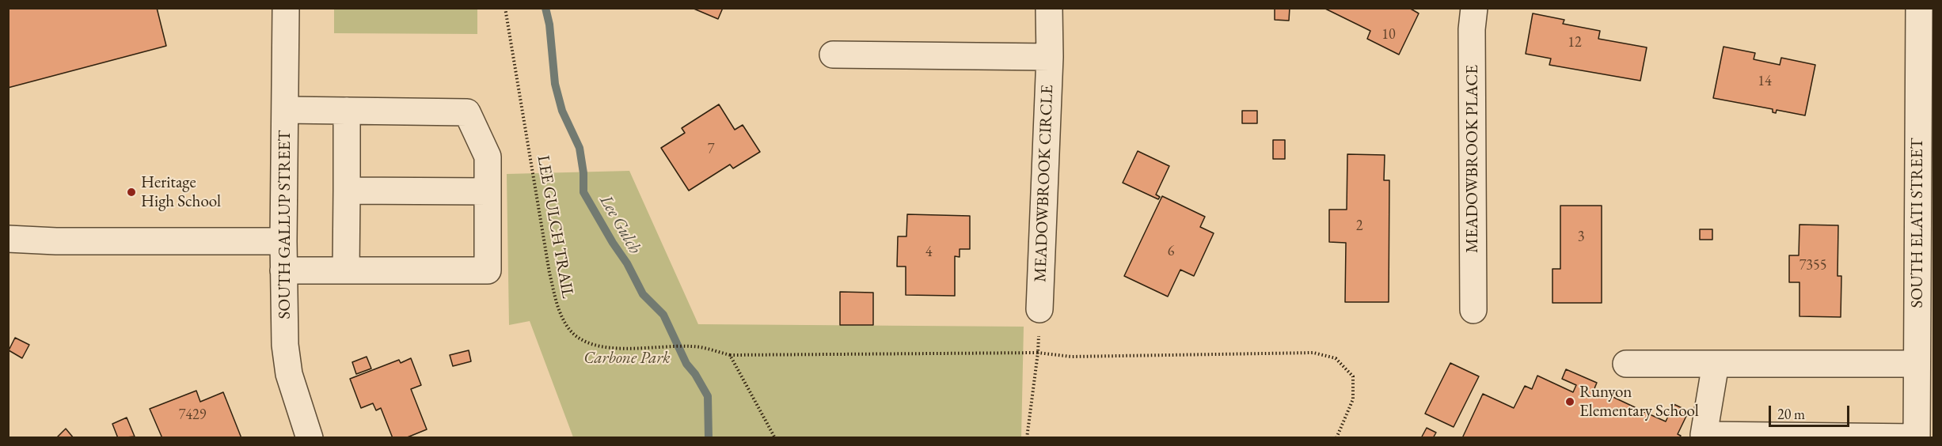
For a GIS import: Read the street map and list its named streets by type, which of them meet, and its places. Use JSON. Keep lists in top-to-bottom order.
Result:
{
  "streets": {
    "street": [
      "MEADOWBROOK PLACE",
      "MEADOWBROOK CIRCLE",
      "SOUTH ELATI STREET",
      "SOUTH GALLUP STREET"
    ],
    "path": ["LEE GULCH TRAIL"]
  },
  "water": ["Lee Gulch"],
  "parks": ["Carbone Park"],
  "places": ["Heritage High School", "Runyon Elementary School"],
  "house_numbers": [
    "10",
    "12",
    "14",
    "7",
    "2",
    "3",
    "6",
    "4",
    "7355",
    "7429"
  ],
  "scale_bar": "20 m"
}
